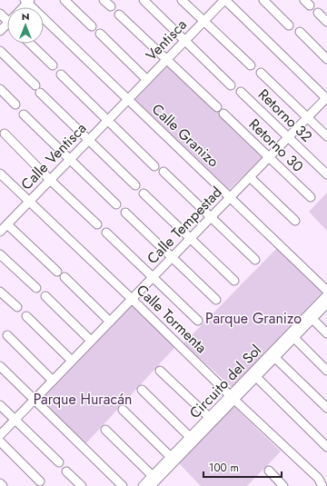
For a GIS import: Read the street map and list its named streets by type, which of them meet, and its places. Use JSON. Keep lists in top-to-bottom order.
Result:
{
  "streets": {
    "street": [
      "Ventisca",
      "Retorno 32",
      "Calle Granizo",
      "Retorno 30",
      "Calle Ventisca",
      "Calle Tempestad",
      "Calle Tormenta",
      "Circuito del Sol"
    ]
  },
  "crossings": [
    ["Ventisca", "Calle Granizo"],
    ["Ventisca", "Retorno 30"],
    ["Ventisca", "Calle Ventisca"],
    ["Retorno 32", "Calle Tempestad"],
    ["Calle Granizo", "Calle Ventisca"],
    ["Calle Granizo", "Calle Tempestad"],
    ["Retorno 30", "Calle Tempestad"],
    ["Calle Ventisca", "Calle Tormenta"],
    ["Calle Tempestad", "Calle Tormenta"],
    ["Calle Tormenta", "Circuito del Sol"]
  ],
  "parks": ["Parque Granizo", "Parque Huracán"],
  "scale_bar": "100 m",
  "north": "top"
}
